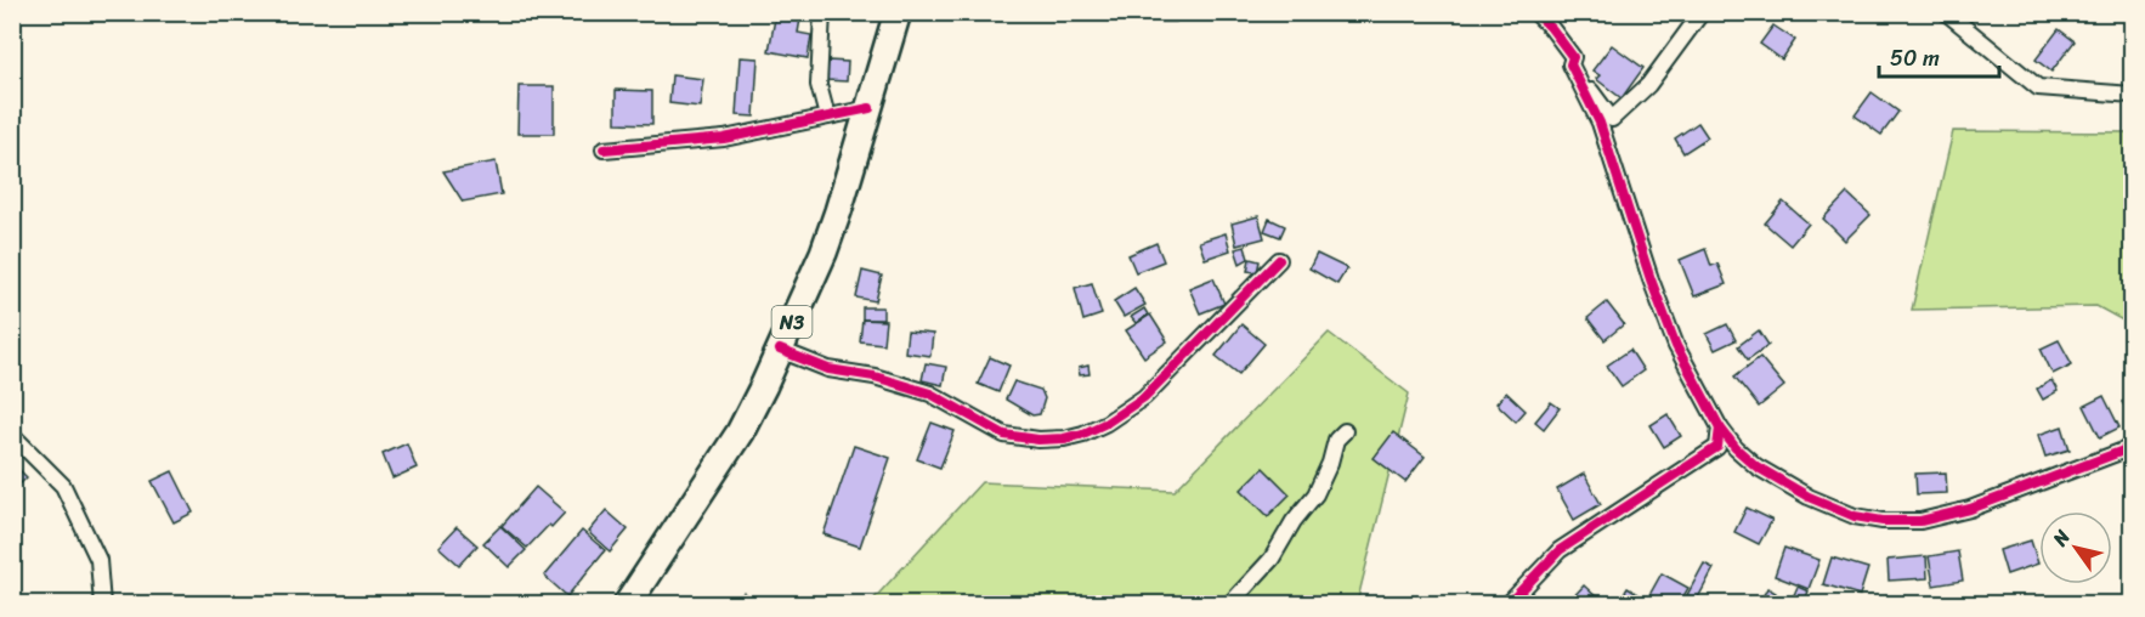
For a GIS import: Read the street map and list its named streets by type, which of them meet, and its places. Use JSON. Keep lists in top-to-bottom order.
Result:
{
  "streets": {
    "highway": ["N3"]
  },
  "scale_bar": "50 m",
  "north": "top left"
}
